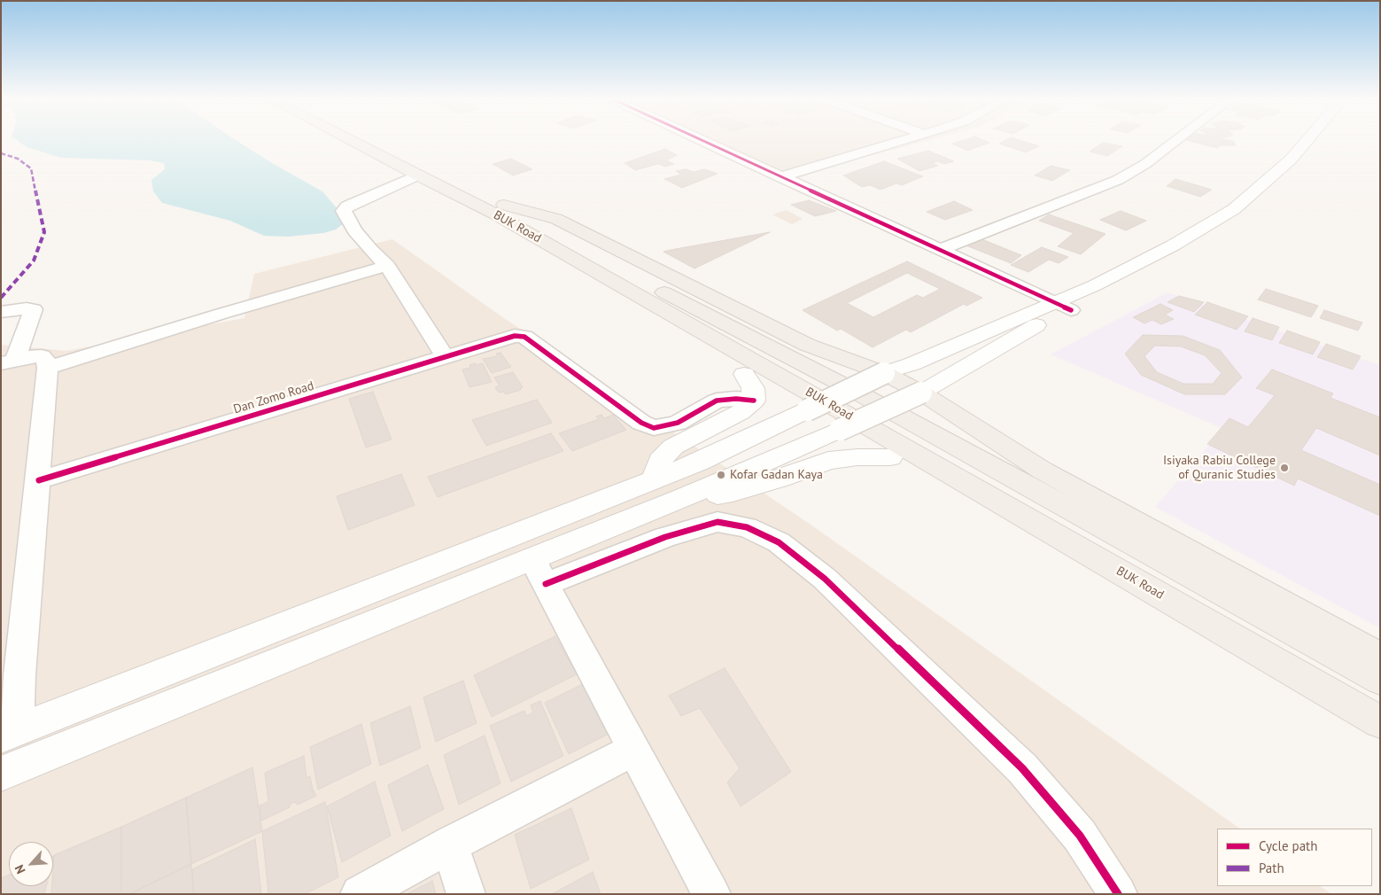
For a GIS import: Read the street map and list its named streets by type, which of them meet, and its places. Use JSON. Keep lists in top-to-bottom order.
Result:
{
  "streets": {
    "main road": ["BUK Road"],
    "street": ["Dan Zomo Road"]
  },
  "places": ["Isiyaka Rabiu College of Quranic Studies", "Kofar Gadan Kaya"],
  "legend": ["Cycle path", "Path"],
  "north": "bottom left"
}
